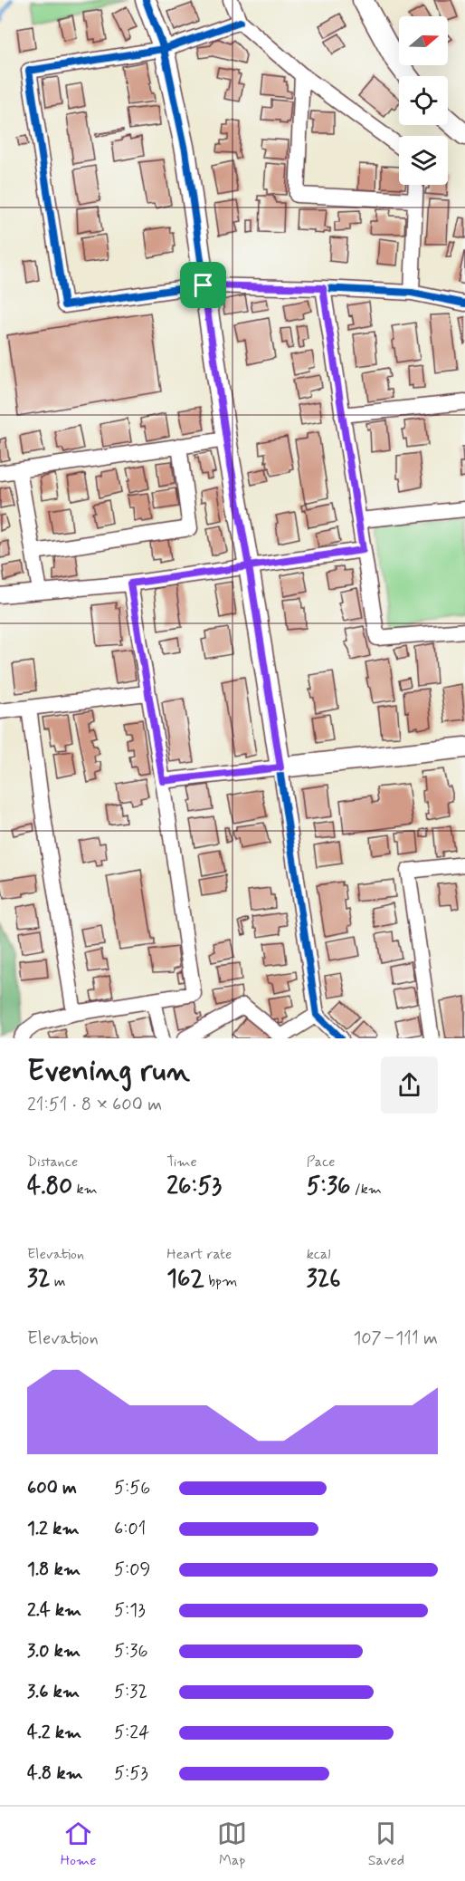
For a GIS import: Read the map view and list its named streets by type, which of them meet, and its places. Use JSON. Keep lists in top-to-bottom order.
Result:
{
  "north": "right",
  "page": {
    "heading": ["Evening run", "21:51 · 8 × 600 m"],
    "stats": [
      ["Distance", "4.80 km"],
      ["Time", "26:53"],
      ["Pace", "5:36 /km"],
      ["Elevation", "32 m"],
      ["Heart rate", "162 bpm"],
      ["kcal", "326"]
    ],
    "chart": ["Elevation", "107–111 m"],
    "list": [
      {
        "name": "600 m",
        "note": "5:56"
      },
      {
        "name": "1.2 km",
        "note": "6:01"
      },
      {
        "name": "1.8 km",
        "note": "5:09"
      },
      {
        "name": "2.4 km",
        "note": "5:13"
      },
      {
        "name": "3.0 km",
        "note": "5:36"
      },
      {
        "name": "3.6 km",
        "note": "5:32"
      },
      {
        "name": "4.2 km",
        "note": "5:24"
      },
      {
        "name": "4.8 km",
        "note": "5:53"
      }
    ],
    "tabs": ["Home", "Map", "Saved"]
  }
}
